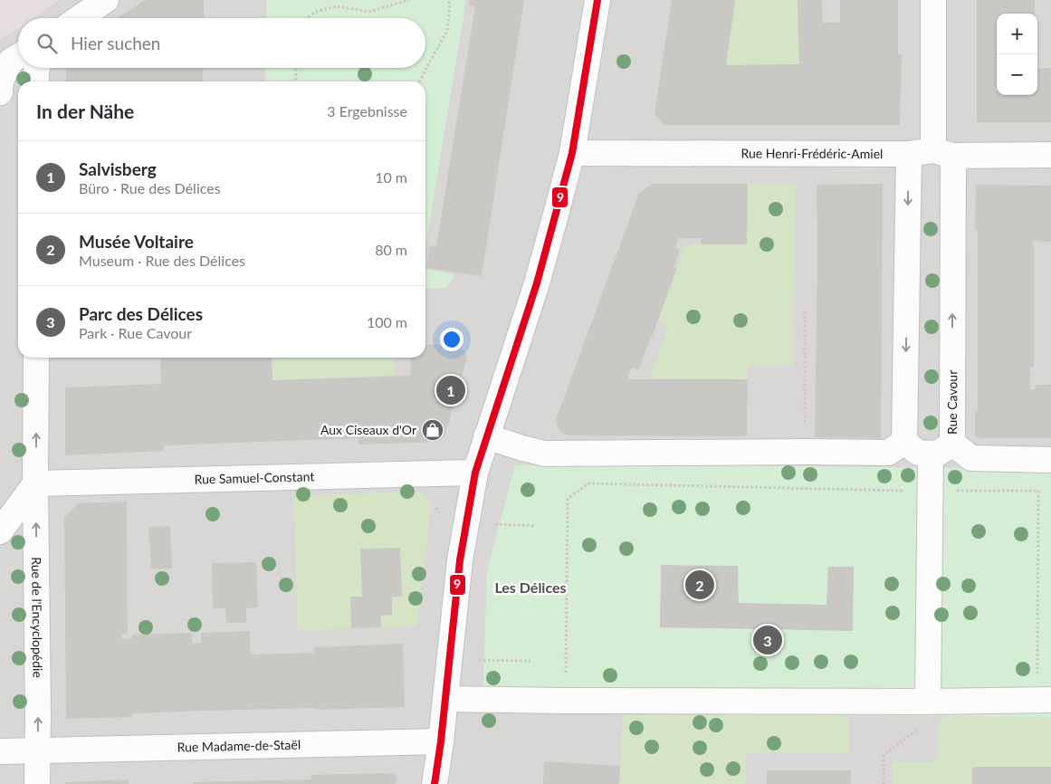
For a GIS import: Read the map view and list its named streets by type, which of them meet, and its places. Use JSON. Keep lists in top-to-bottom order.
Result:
{
  "streets": {
    "street": [
      "Rue Henri-Frédéric-Amiel",
      "Rue Cavour",
      "Rue Samuel-Constant",
      "Rue de l'Encyclopédie",
      "Rue Madame-de-Staël"
    ]
  },
  "crossings": [
    ["Rue Henri-Frédéric-Amiel", "Rue Cavour"],
    ["Rue Samuel-Constant", "Rue de l'Encyclopédie"],
    ["Rue de l'Encyclopédie", "Rue Madame-de-Staël"]
  ],
  "one_way": ["Rue de l'Encyclopédie"],
  "districts": ["Les Délices"],
  "places": {
    "shop": ["Aux Ciseaux d'Or"]
  },
  "lines": ["transit line 9"],
  "page": {
    "map_buttons": ["+", "−"],
    "search": "Hier suchen",
    "heading": ["In der Nähe", "3 Ergebnisse"],
    "list": [
      {
        "mark": "1",
        "name": "Salvisberg",
        "note": "Büro · Rue des Délices",
        "value": "10 m"
      },
      {
        "mark": "2",
        "name": "Musée Voltaire",
        "note": "Museum · Rue des Délices",
        "value": "80 m"
      },
      {
        "mark": "3",
        "name": "Parc des Délices",
        "note": "Park · Rue Cavour",
        "value": "100 m"
      }
    ],
    "pins": ["1", "2", "3"]
  }
}
